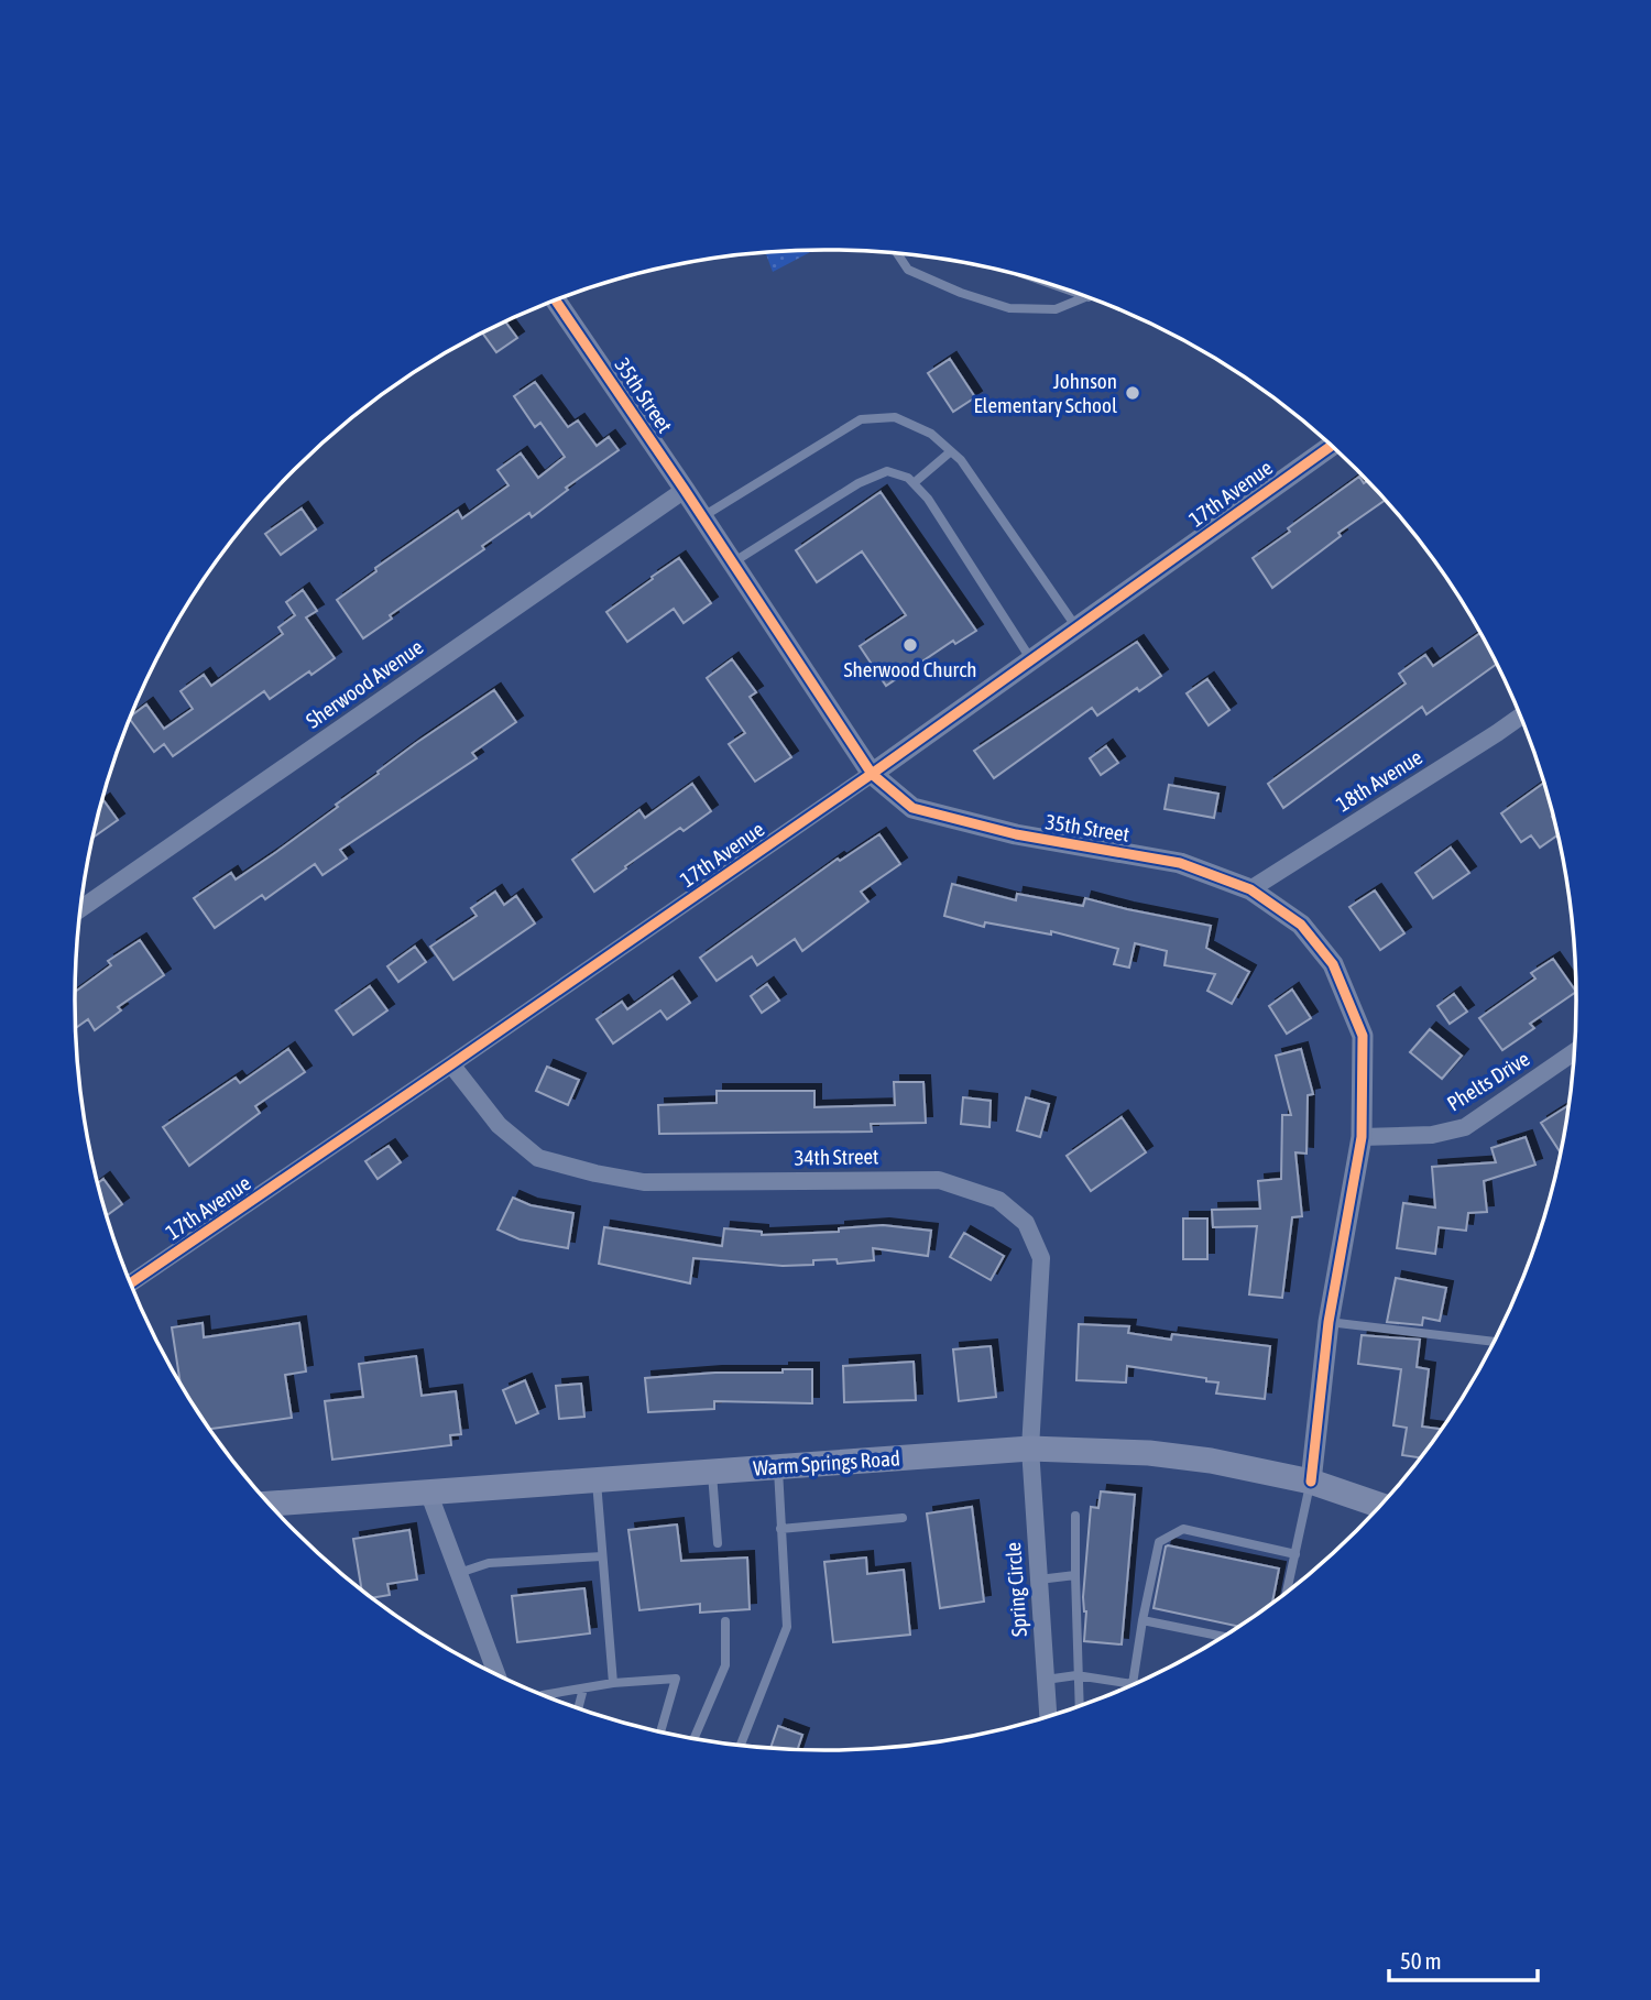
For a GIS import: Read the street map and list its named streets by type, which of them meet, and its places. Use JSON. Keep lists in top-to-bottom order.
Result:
{
  "streets": {
    "main road": ["Warm Springs Road"],
    "street": [
      "35th Street",
      "17th Avenue",
      "Sherwood Avenue",
      "18th Avenue",
      "Phelts Drive",
      "34th Street",
      "Spring Circle"
    ]
  },
  "crossings": [
    ["35th Street", "17th Avenue"],
    ["35th Street", "Sherwood Avenue"],
    ["35th Street", "18th Avenue"],
    ["35th Street", "Phelts Drive"],
    ["35th Street", "Warm Springs Road"],
    ["17th Avenue", "34th Street"],
    ["34th Street", "Warm Springs Road"],
    ["34th Street", "Spring Circle"],
    ["Warm Springs Road", "Spring Circle"]
  ],
  "places": ["Johnson Elementary School", "Sherwood Church"],
  "scale_bar": "50 m"
}
